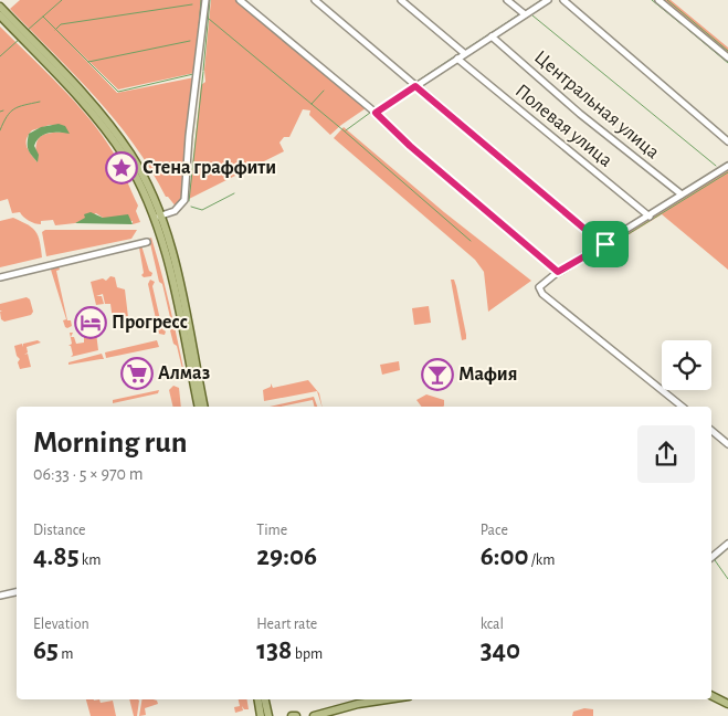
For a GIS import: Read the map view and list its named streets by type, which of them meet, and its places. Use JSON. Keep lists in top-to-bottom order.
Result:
{
  "streets": {
    "street": ["Центральная улица", "Полевая улица"]
  },
  "places": {
    "place": ["Стена граффити"],
    "hotel": ["Прогресс"],
    "supermarket": ["Алмаз"],
    "bar": ["Мафия"]
  },
  "page": {
    "heading": ["Morning run", "06:33 · 5 × 970 m"],
    "stats": [
      ["Distance", "4.85 km"],
      ["Time", "29:06"],
      ["Pace", "6:00 /km"],
      ["Elevation", "65 m"],
      ["Heart rate", "138 bpm"],
      ["kcal", "340"]
    ]
  }
}
